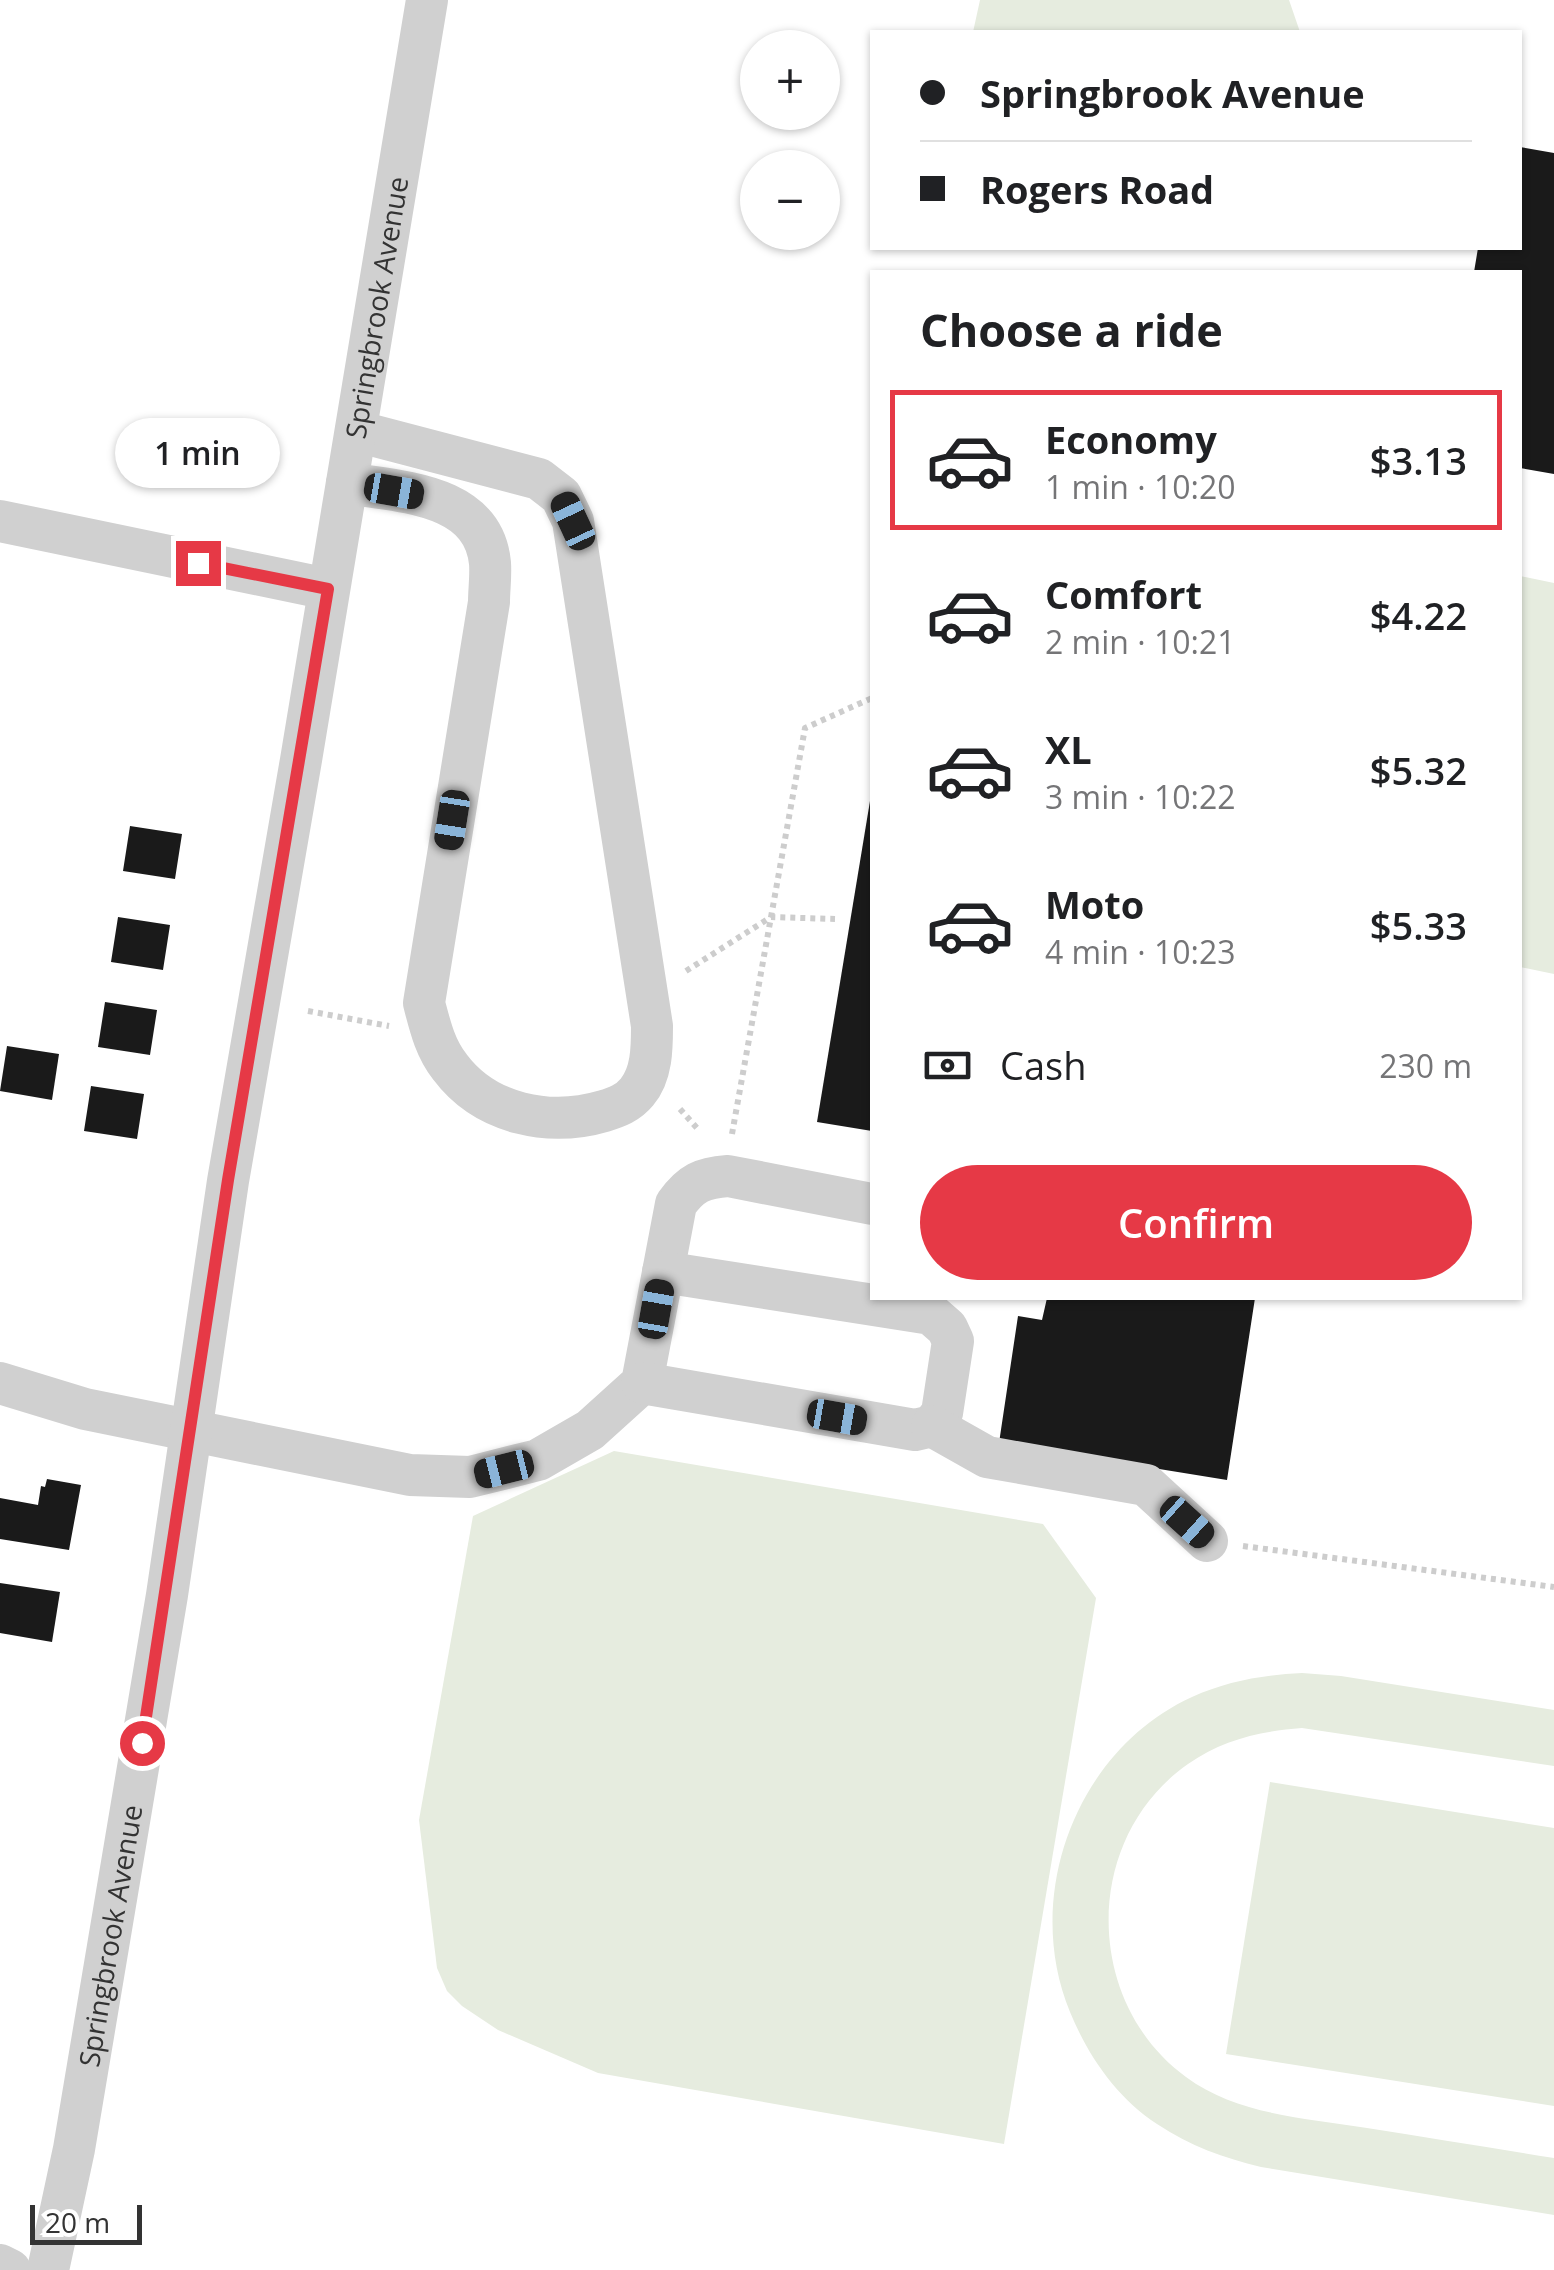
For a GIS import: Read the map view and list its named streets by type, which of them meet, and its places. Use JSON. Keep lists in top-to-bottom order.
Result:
{
  "streets": {
    "street": ["Springbrook Avenue"]
  },
  "scale_bar": "20 m",
  "page": {
    "map_buttons": ["+", "−"],
    "banner": ["Springbrook Avenue", "Rogers Road"],
    "heading": "Choose a ride",
    "list": [
      {
        "name": "Economy",
        "note": "1 min · 10:20",
        "value": "$3.13"
      },
      {
        "name": "Comfort",
        "note": "2 min · 10:21",
        "value": "$4.22"
      },
      {
        "name": "XL",
        "note": "3 min · 10:22",
        "value": "$5.32"
      },
      {
        "name": "Moto",
        "note": "4 min · 10:23",
        "value": "$5.33"
      }
    ],
    "bubble": "1 min",
    "pay": ["Cash", "230 m"],
    "buttons": "Confirm",
    "scale": "20 m"
  }
}
